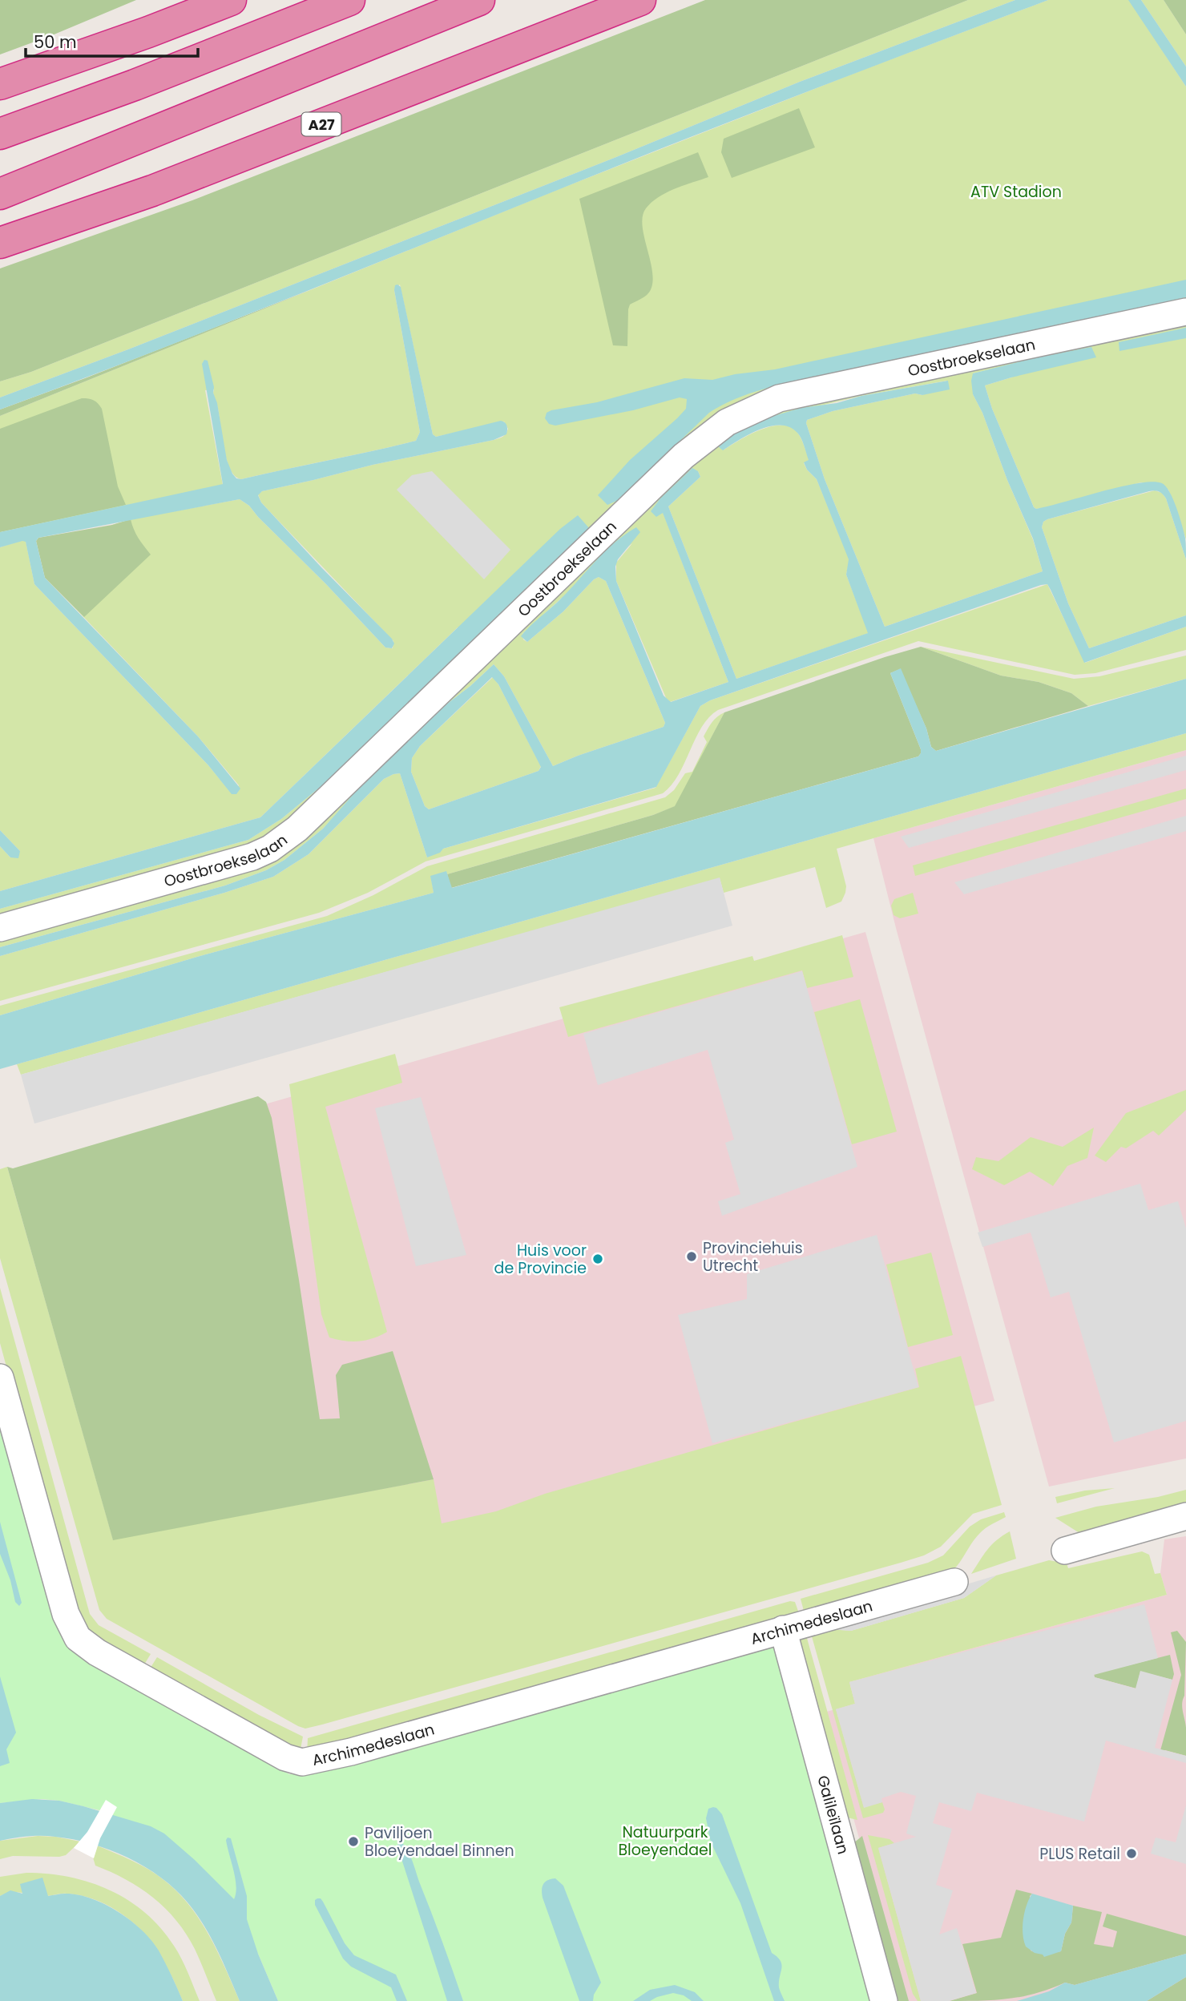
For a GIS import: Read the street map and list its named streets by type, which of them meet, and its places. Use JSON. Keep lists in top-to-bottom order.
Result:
{
  "streets": {
    "highway": ["A27"],
    "street": ["Oostbroekselaan", "Archimedeslaan", "Galileïlaan"]
  },
  "crossings": [
    ["Archimedeslaan", "Galileïlaan"]
  ],
  "parks": ["ATV Stadion", "Natuurpark Bloeyendael"],
  "places": [
    "Provinciehuis Utrecht",
    "Huis voor de Provincie",
    "Paviljoen Bloeyendael Binnen",
    "PLUS Retail"
  ],
  "scale_bar": "50 m"
}
